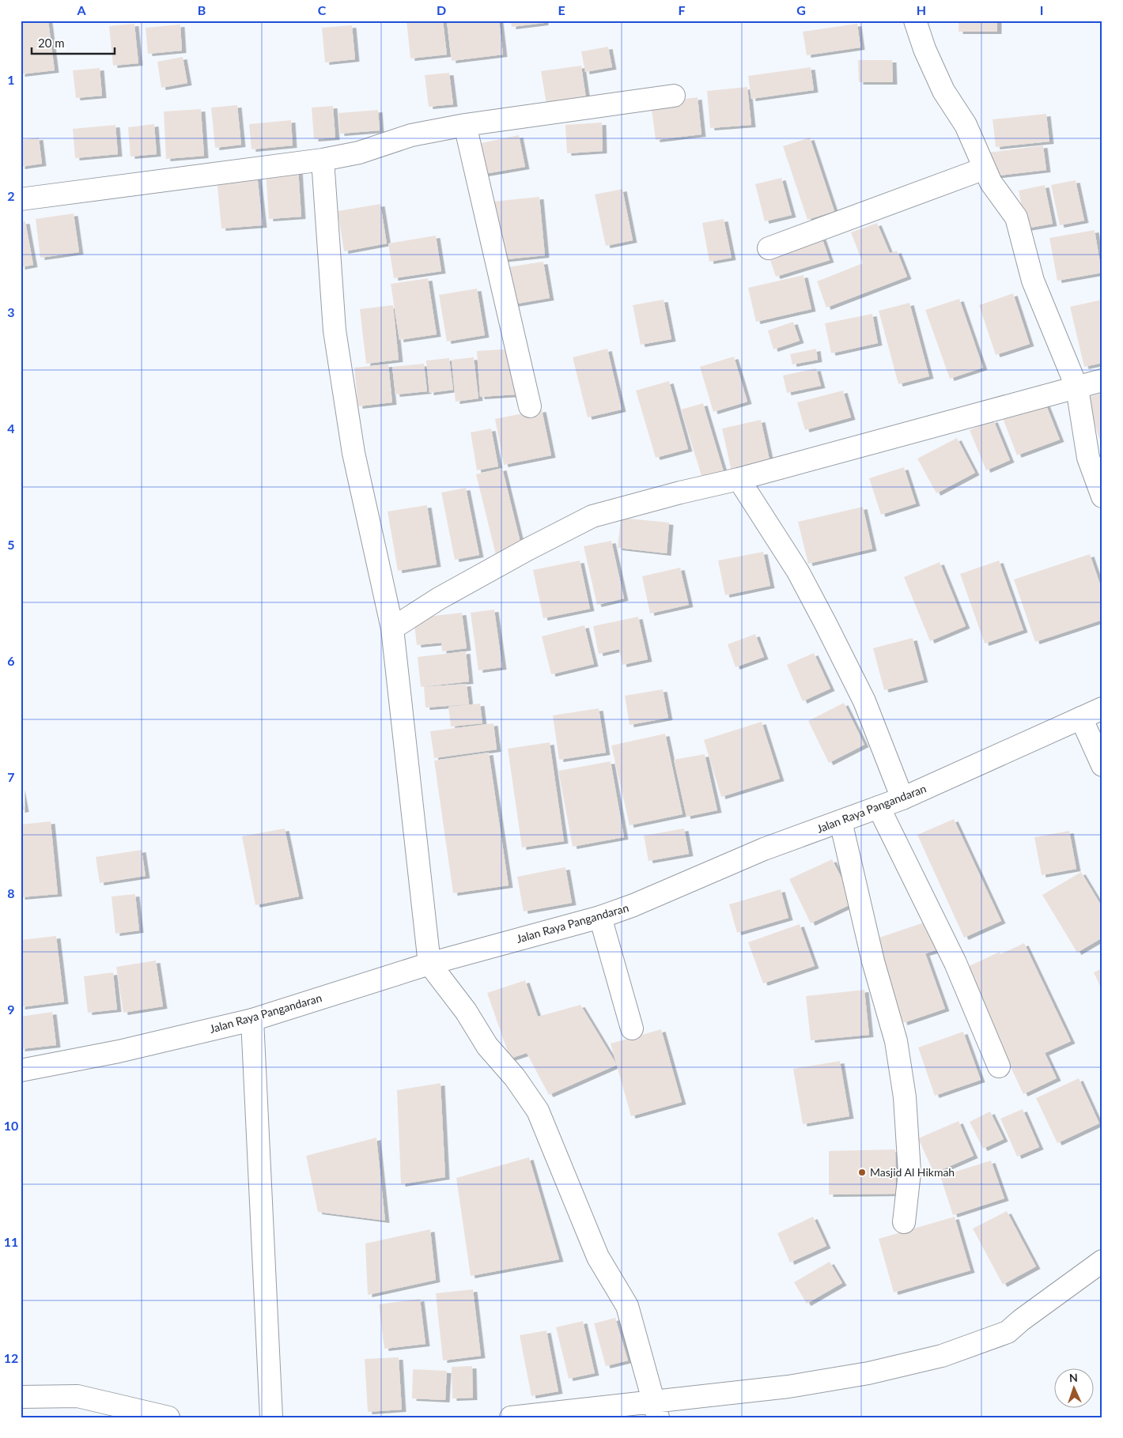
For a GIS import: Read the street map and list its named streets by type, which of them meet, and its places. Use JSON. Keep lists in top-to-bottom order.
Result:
{
  "streets": {
    "main road": ["Jalan Raya Pangandaran"]
  },
  "places": ["Masjid Al Hikmah"],
  "scale_bar": "20 m",
  "north": "top",
  "grid": {
    "columns": [
      "A",
      "B",
      "C",
      "D",
      "E",
      "F",
      "G",
      "H",
      "I"
    ],
    "rows": [
      "1",
      "2",
      "3",
      "4",
      "5",
      "6",
      "7",
      "8",
      "9",
      "10",
      "11",
      "12"
    ]
  }
}
